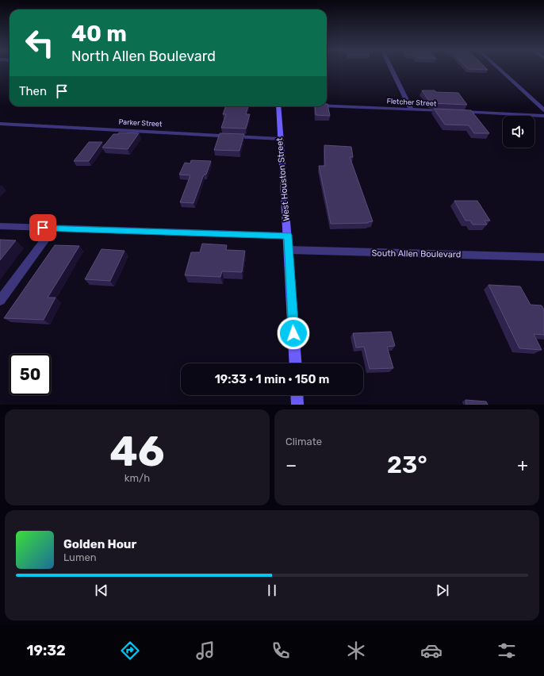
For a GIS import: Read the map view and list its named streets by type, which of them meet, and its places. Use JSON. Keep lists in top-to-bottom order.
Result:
{
  "streets": {
    "main road": ["West Houston Street"],
    "street": ["Fletcher Street", "Parker Street", "South Allen Boulevard"]
  },
  "crossings": [
    ["Parker Street", "West Houston Street"],
    ["West Houston Street", "South Allen Boulevard"]
  ],
  "page": {
    "turn": ["40 m", "North Allen Boulevard"],
    "then": "Then",
    "limit": "50",
    "trip": "19:33 · 1 min · 150 m",
    "tile": [
      ["46", "km/h"],
      "Climate"
    ],
    "heat": ["−", "23°", "+"],
    "song": ["Golden Hour", "Lumen"],
    "tabs": "19:32"
  }
}
